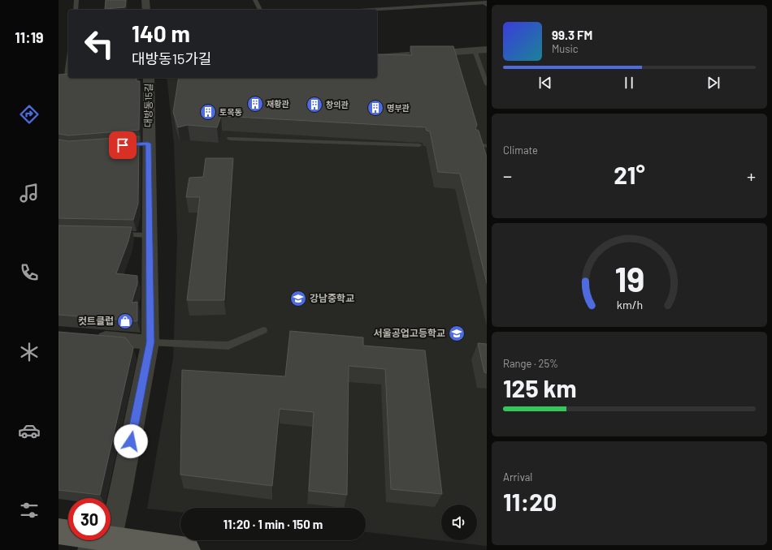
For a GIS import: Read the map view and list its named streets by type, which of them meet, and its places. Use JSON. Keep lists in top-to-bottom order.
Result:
{
  "streets": {
    "street": ["대방동15길"]
  },
  "places": {
    "building": [
      "재황관",
      "창의관",
      "명부관",
      "토목동"
    ],
    "school or university": ["강남중학교", "서울공업고등학교"],
    "shop": ["컷트클럽"]
  },
  "page": {
    "tabs": "11:19",
    "turn": ["140 m", "대방동15가길"],
    "song": ["99.3 FM", "Music"],
    "tile": [
      "Climate",
      ["Range · 25%", "125 km"],
      ["Arrival", "11:20"]
    ],
    "heat": ["−", "21°", "+"],
    "limit": "30",
    "trip": "11:20 · 1 min · 150 m",
    "gauge": ["19", "km/h"]
  }
}
